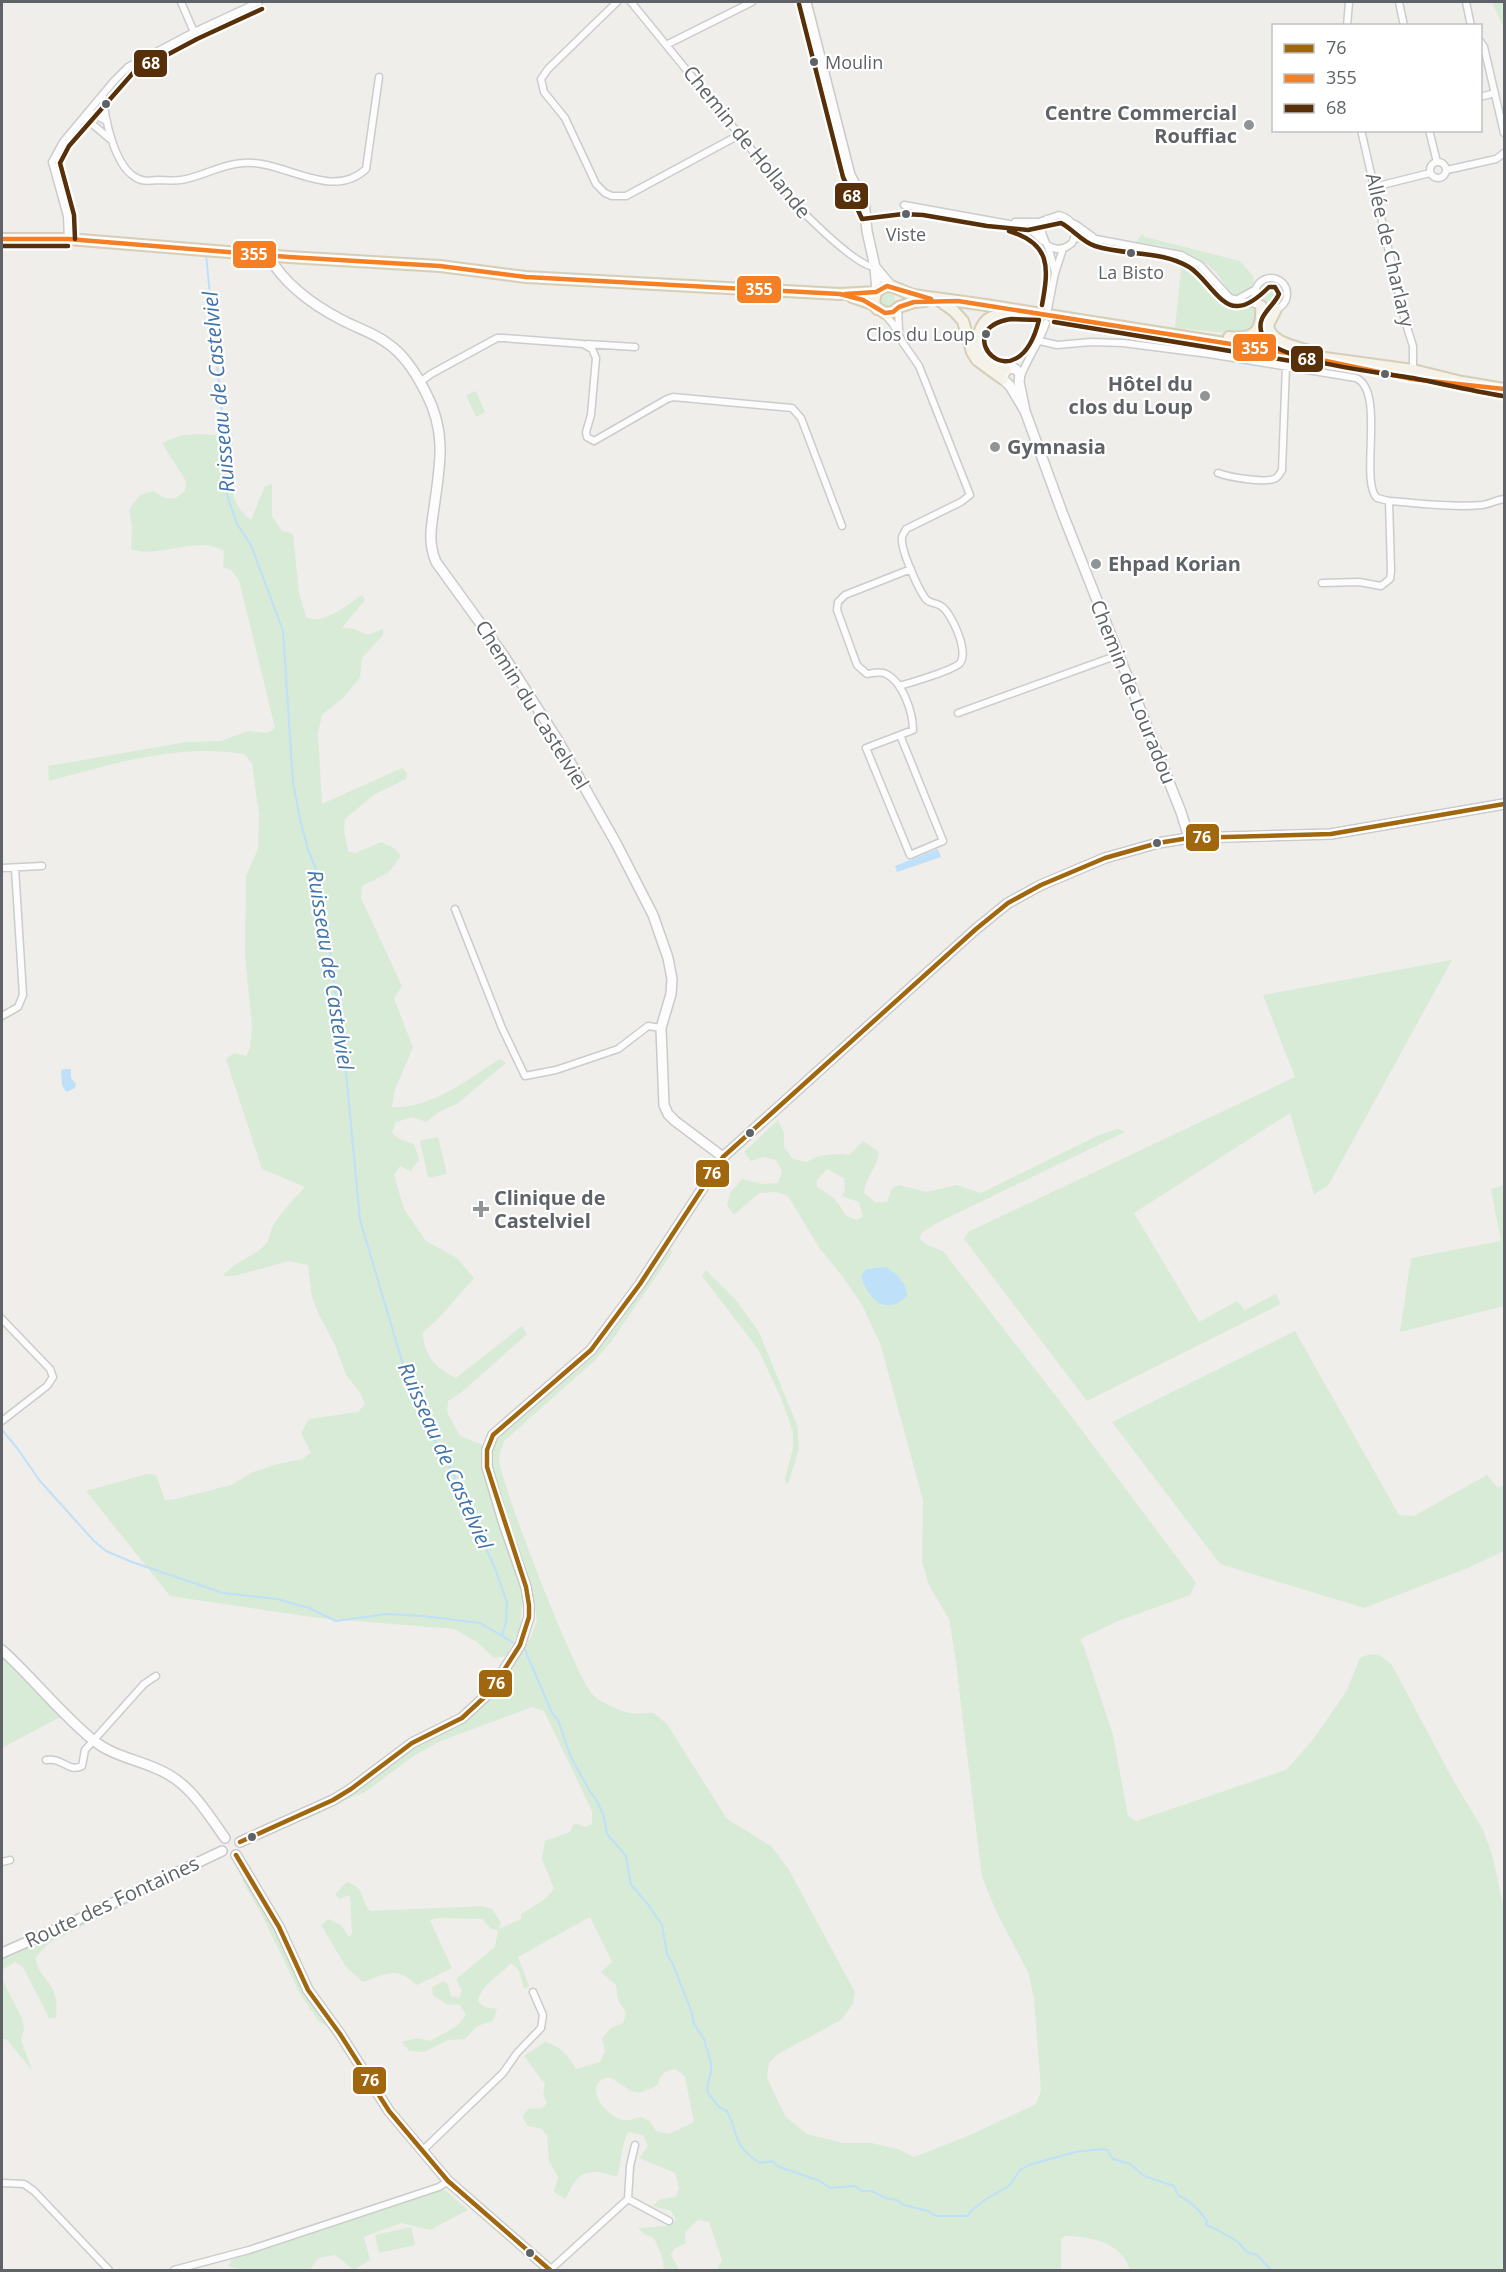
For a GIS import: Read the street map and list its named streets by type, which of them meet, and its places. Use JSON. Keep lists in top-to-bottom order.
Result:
{
  "streets": {
    "street": [
      "Chemin de Hollande",
      "Allée de Charlary",
      "Chemin de Louradou",
      "Chemin du Castelviel",
      "Route des Fontaines"
    ]
  },
  "water": ["Ruisseau de Castelviel"],
  "places": {
    "other": [
      "Moulin",
      "Centre Commercial Rouffiac",
      "Viste",
      "La Bisto",
      "Clos du Loup",
      "Hôtel du clos du Loup",
      "Gymnasia",
      "Ehpad Korian"
    ],
    "health": ["Clinique de Castelviel"]
  },
  "lines": ["transit line 68", "transit line 355", "transit line 76"],
  "legend": ["76", "355", "68"]
}
